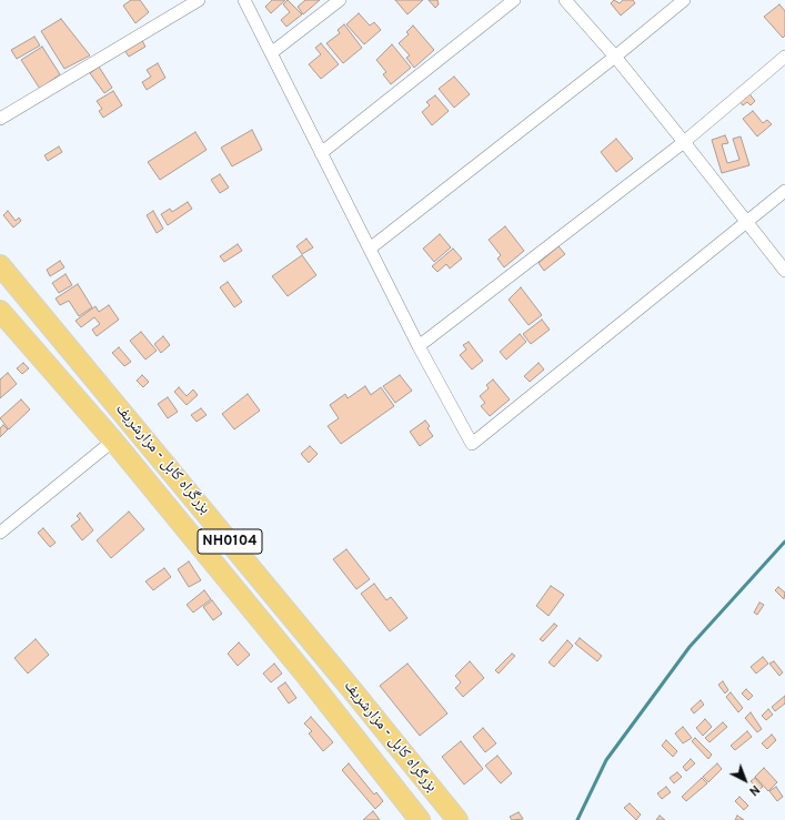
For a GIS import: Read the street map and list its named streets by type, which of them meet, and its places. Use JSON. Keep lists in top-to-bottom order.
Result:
{
  "streets": {
    "highway": ["بزرگراه کابل - مزارشریف", "NH0104"]
  },
  "north": "bottom right"
}
